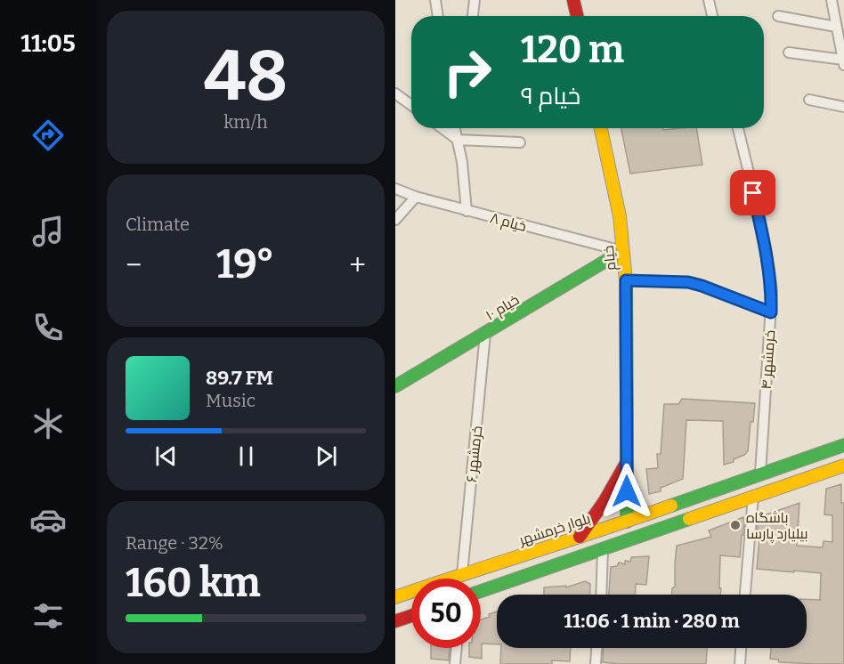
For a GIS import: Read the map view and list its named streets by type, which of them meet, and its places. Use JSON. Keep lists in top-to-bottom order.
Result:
{
  "streets": {
    "main road": ["خیام", "خیام ۱۰", "بلوار خرمشهر"],
    "street": ["خیام ۸", "خرمشهر ۴", "خرمشهر ۶"]
  },
  "crossings": [
    ["خیام ۸", "خیام"],
    ["خیام ۸", "خیام ۱۰"],
    ["خیام", "خیام ۱۰"],
    ["خیام", "بلوار خرمشهر"],
    ["خیام ۱۰", "خرمشهر ۶"],
    ["خرمشهر ۴", "بلوار خرمشهر"],
    ["خرمشهر ۶", "بلوار خرمشهر"]
  ],
  "places": ["باشگاه بیلیارد پارسا"],
  "page": {
    "tabs": "11:05",
    "tile": [
      ["48", "km/h"],
      "Climate",
      ["Range · 32%", "160 km"]
    ],
    "turn": ["120 m", "خیام ۹"],
    "heat": ["−", "19°", "+"],
    "song": ["89.7 FM", "Music"],
    "limit": "50",
    "trip": "11:06 · 1 min · 280 m"
  }
}
